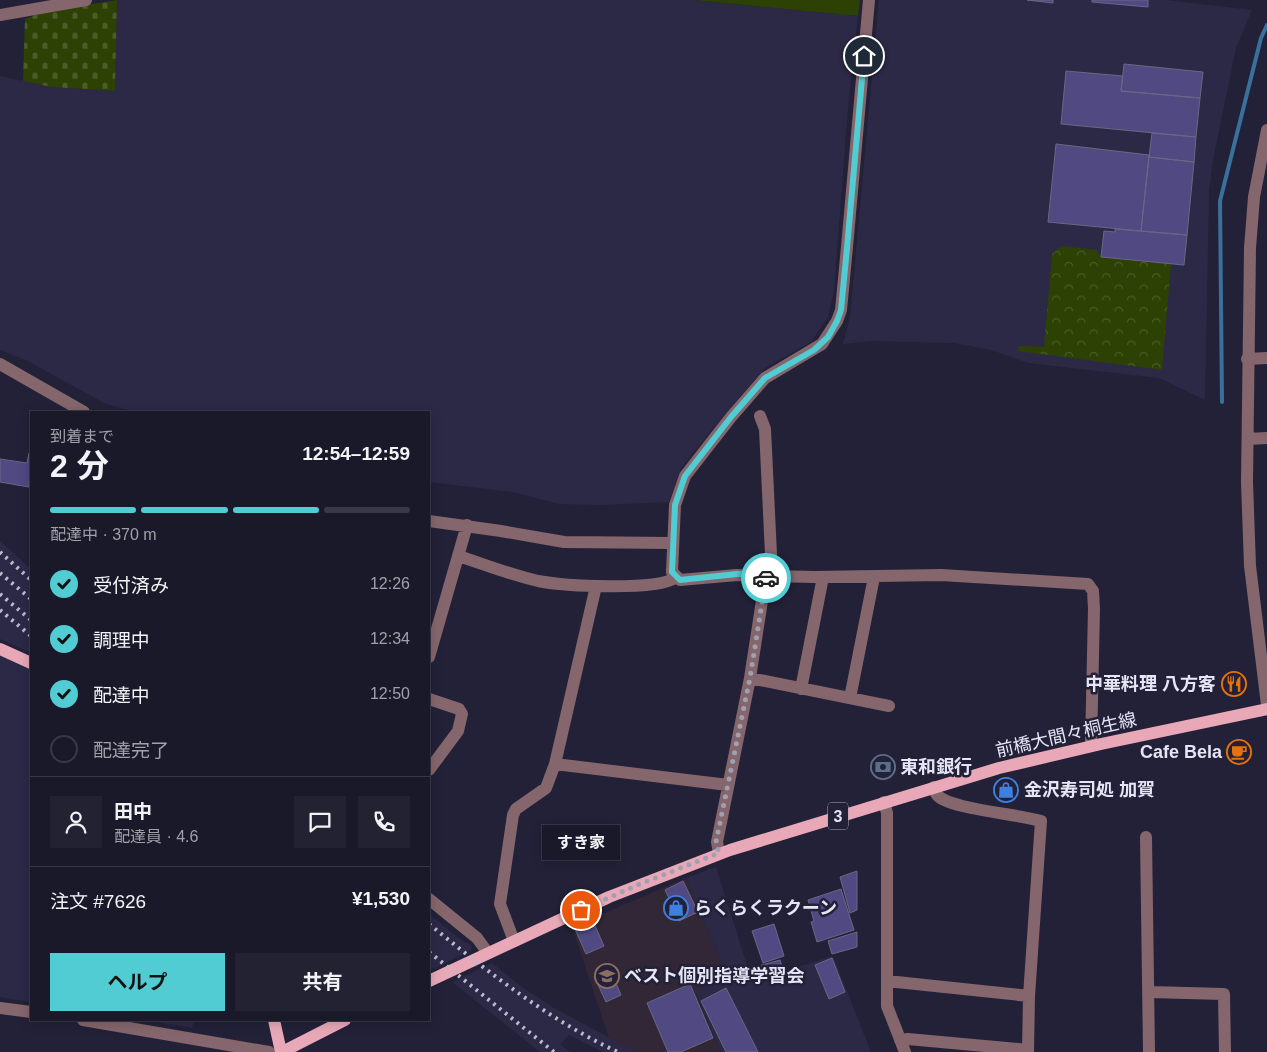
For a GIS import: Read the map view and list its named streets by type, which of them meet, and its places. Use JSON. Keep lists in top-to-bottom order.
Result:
{
  "streets": {
    "main road": ["前橋大間々桐生線", "3"]
  },
  "places": {
    "restaurant": ["中華料理 八方客"],
    "cafe": ["Cafe Bela"],
    "bank": ["東和銀行"],
    "shop": ["金沢寿司処 加賀", "らくらくラクーン"],
    "other": ["すき家"],
    "school or university": ["ベスト個別指導学習会"]
  },
  "page": {
    "heading": ["2 分", "到着まで", "12:54–12:59"],
    "panel": [
      "田中",
      "配達員 · 4.6",
      "注文 #7626",
      "¥1,530"
    ],
    "bar": "配達中 · 370 m",
    "list": [
      ["受付済み", "12:26"],
      ["調理中", "12:34"],
      ["配達中", "12:50"],
      "配達完了"
    ],
    "bubble": "すき家",
    "buttons": ["ヘルプ", "共有"]
  }
}
